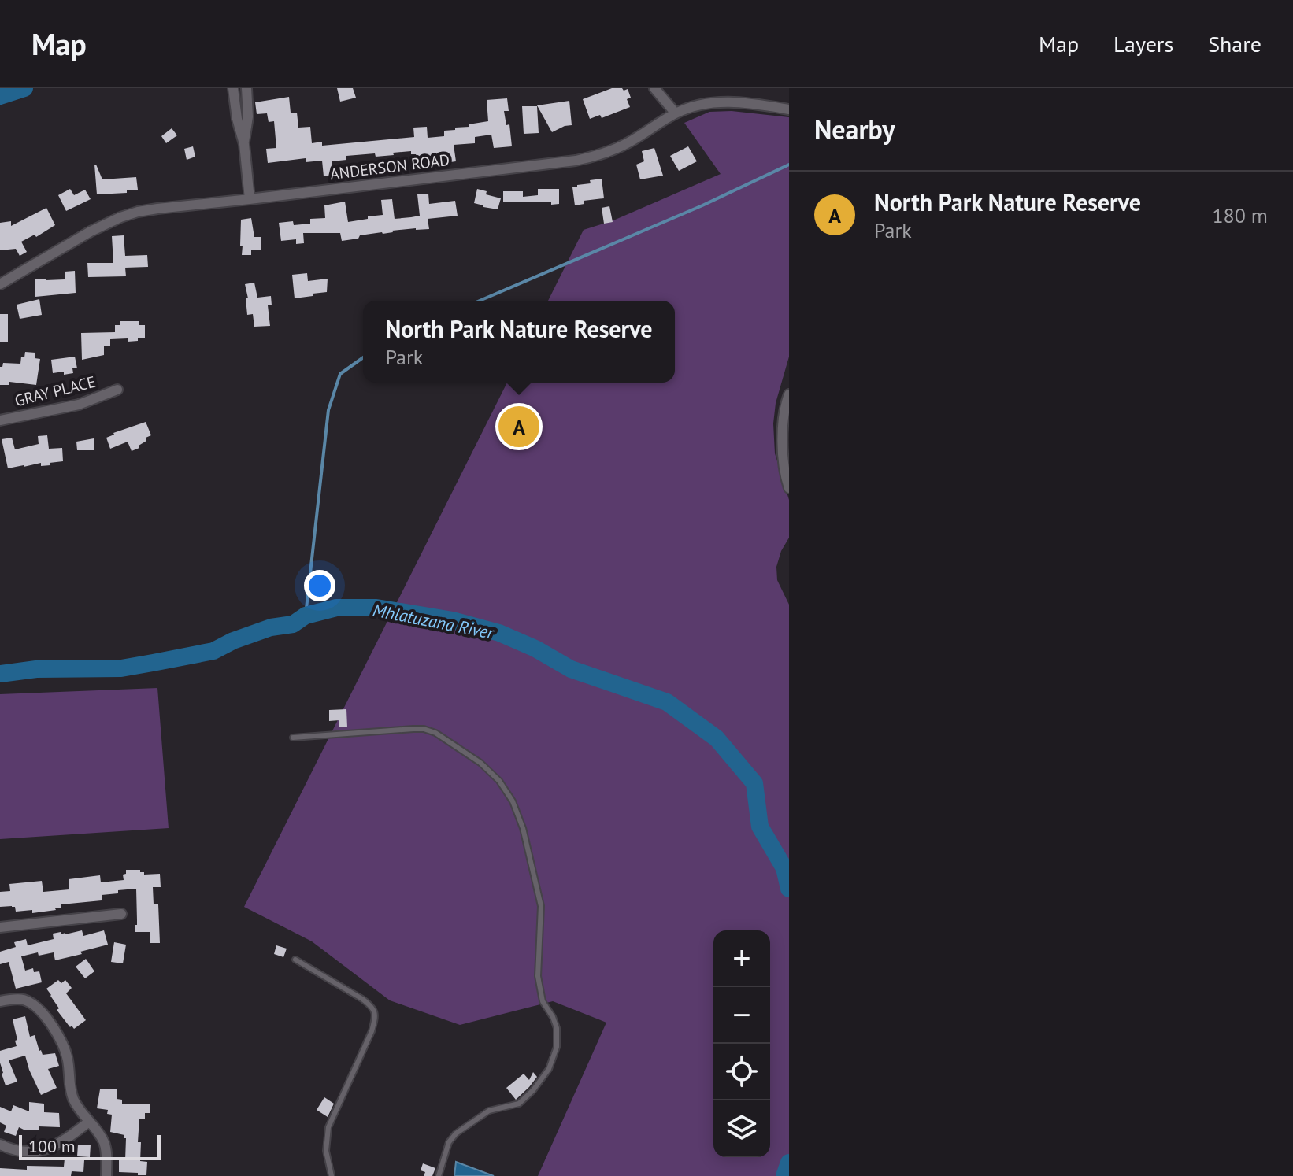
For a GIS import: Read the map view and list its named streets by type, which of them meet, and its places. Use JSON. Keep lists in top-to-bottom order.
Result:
{
  "streets": {
    "street": ["ANDERSON ROAD", "GRAY PLACE"]
  },
  "water": ["Mhlatuzana River"],
  "scale_bar": "100 m",
  "page": {
    "header": "Map",
    "nav": ["Map", "Layers", "Share"],
    "heading": "Nearby",
    "list": [
      {
        "mark": "A",
        "name": "North Park Nature Reserve",
        "note": "Park",
        "value": "180 m"
      }
    ],
    "popup": ["North Park Nature Reserve", "Park"],
    "pins": "A",
    "map_buttons": ["+", "−"],
    "scale": "100 m"
  }
}
